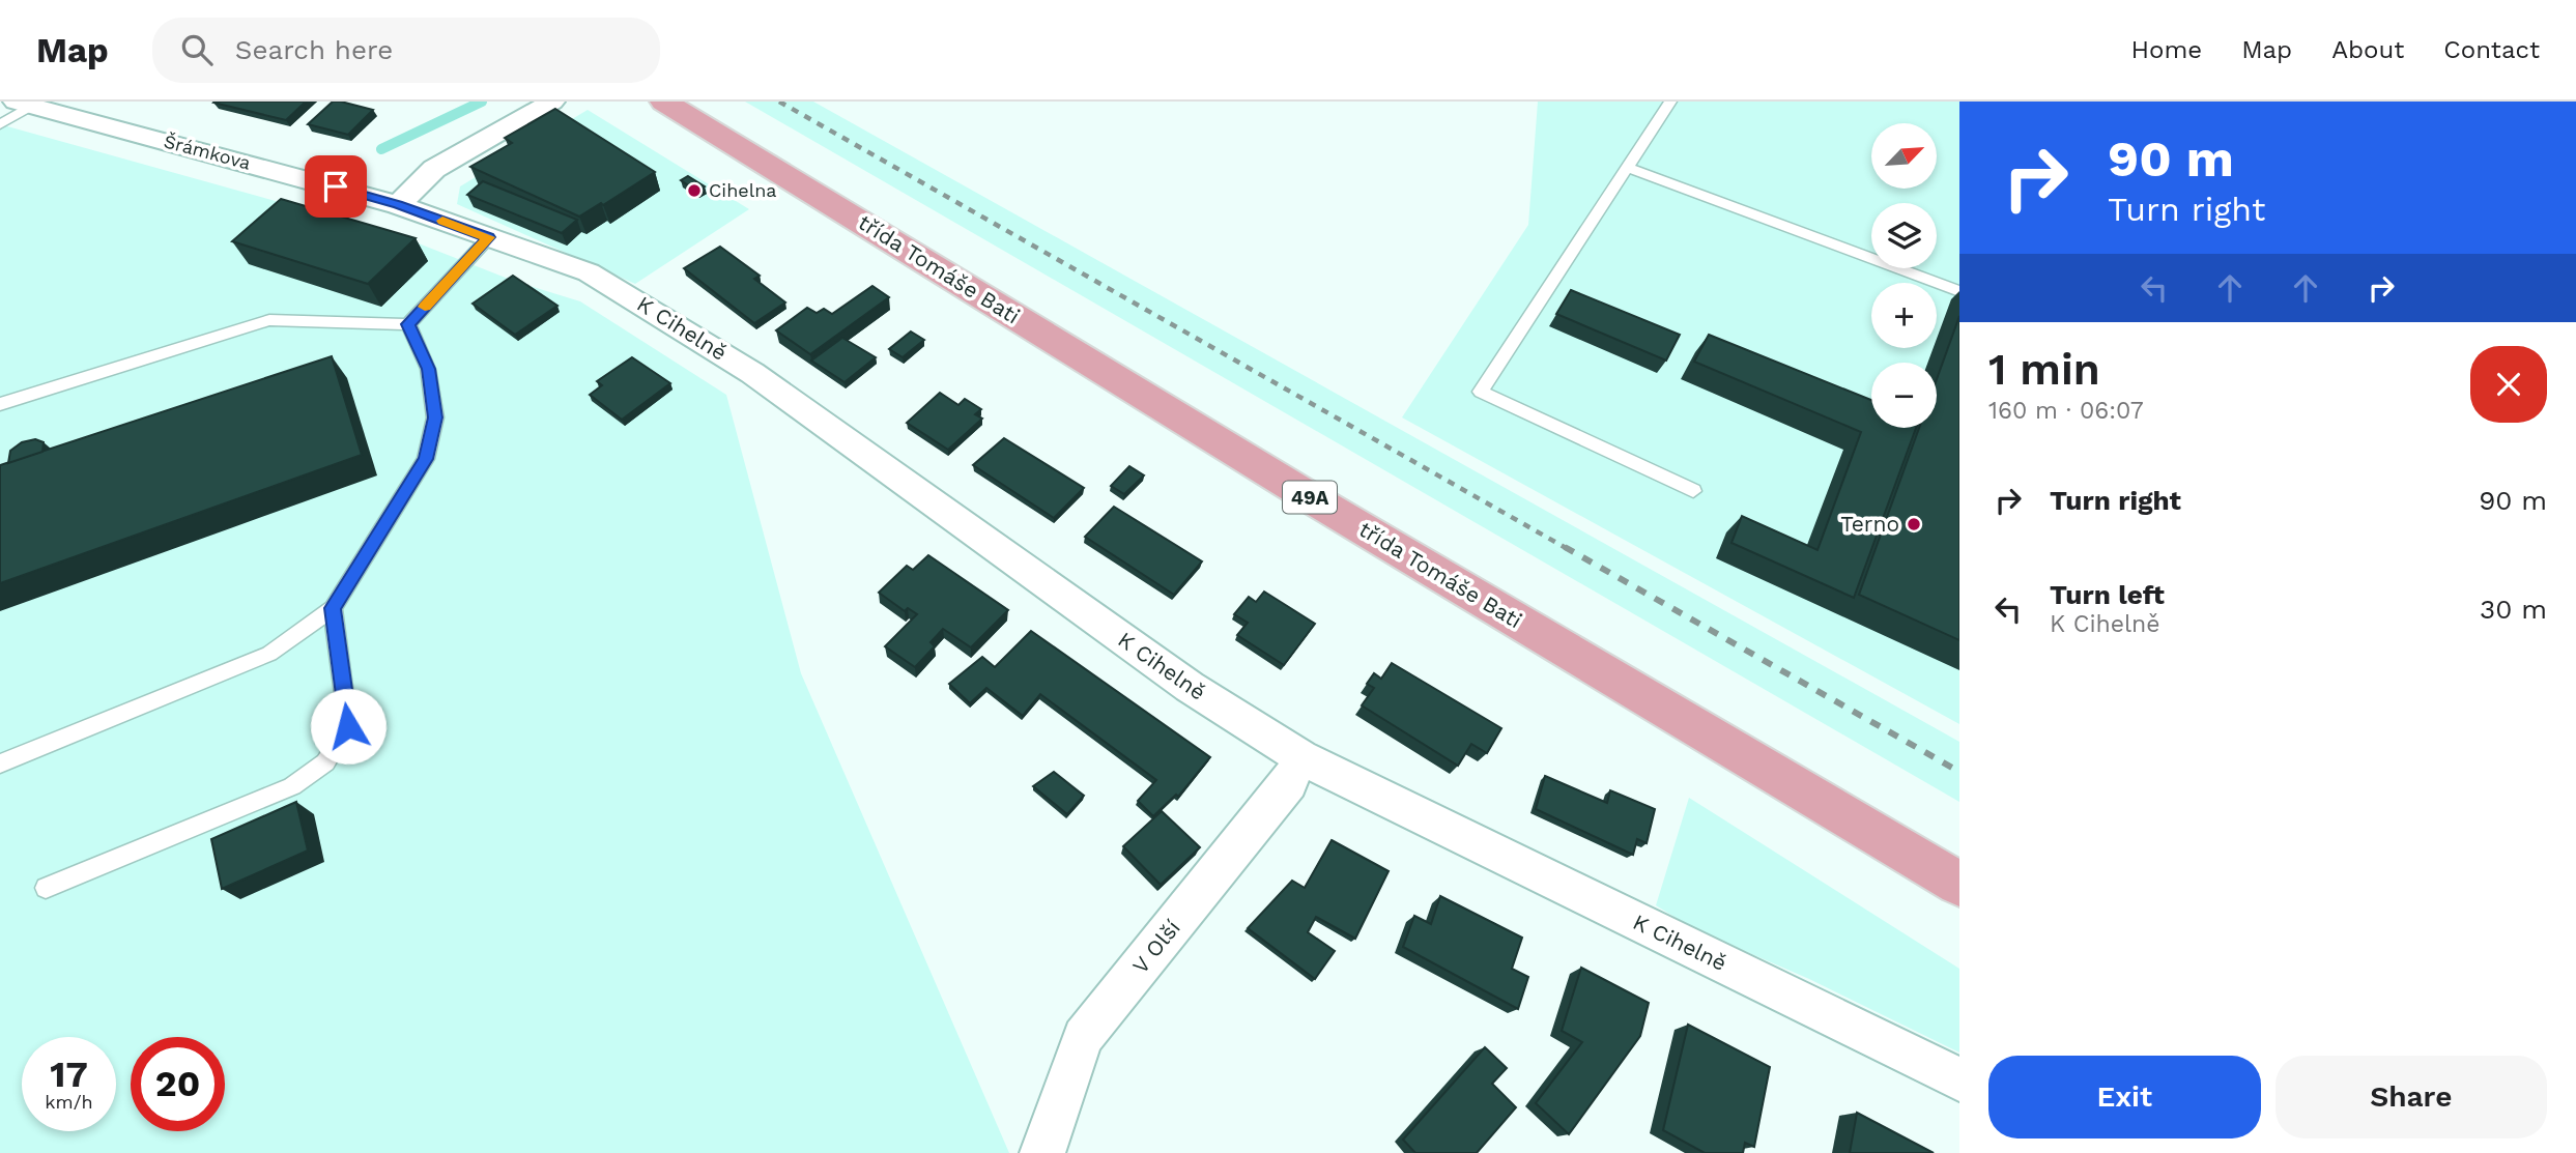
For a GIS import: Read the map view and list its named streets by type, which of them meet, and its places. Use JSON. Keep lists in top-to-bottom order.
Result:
{
  "streets": {
    "main road": ["třída Tomáše Bati", "49A"],
    "street": ["Šrámkova", "K Cihelně", "V Olší"]
  },
  "crossings": [
    ["Šrámkova", "K Cihelně"],
    ["K Cihelně", "V Olší"]
  ],
  "places": ["Cihelna", "Terno"],
  "north": "top right",
  "page": {
    "header": "Map",
    "search": "Search here",
    "nav": [
      "Home",
      "Map",
      "About",
      "Contact"
    ],
    "turn": ["90 m", "Turn right"],
    "map_buttons": ["+", "−"],
    "heading": ["1 min", "160 m · 06:07"],
    "list": [
      {
        "name": "Turn right",
        "value": "90 m"
      },
      {
        "name": "Turn left",
        "note": "K Cihelně",
        "value": "30 m"
      }
    ],
    "speed": "17 km/h",
    "limit": "20",
    "buttons": ["Exit", "Share"]
  }
}
